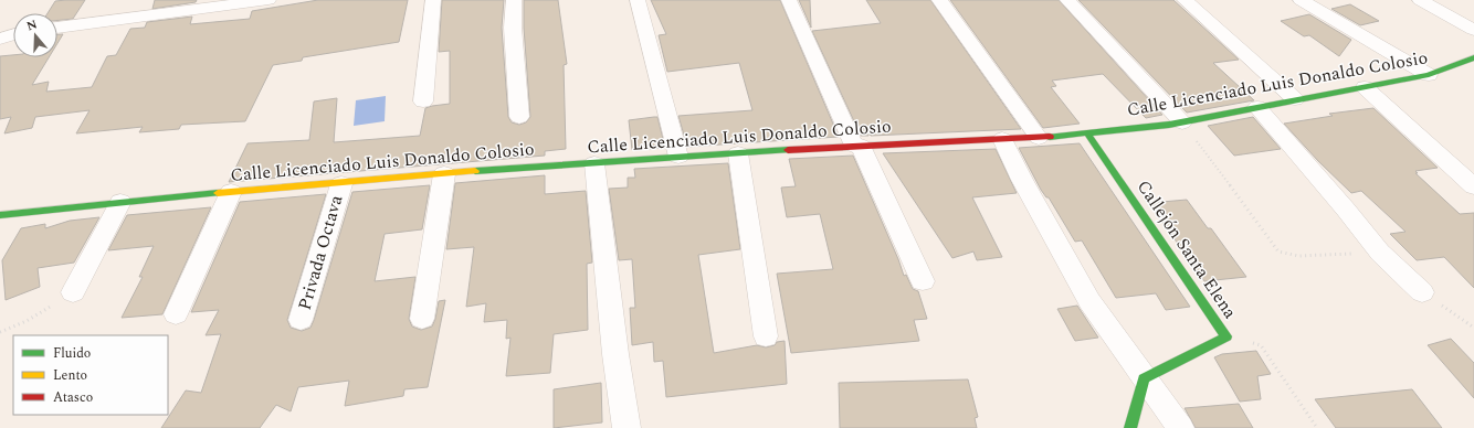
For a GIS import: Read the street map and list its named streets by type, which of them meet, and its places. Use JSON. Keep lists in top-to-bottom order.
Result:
{
  "streets": {
    "street": ["Calle Licenciado Luis Donaldo Colosio", "Callejón Santa Elena", "Privada Octava"]
  },
  "crossings": [
    ["Calle Licenciado Luis Donaldo Colosio", "Callejón Santa Elena"],
    ["Calle Licenciado Luis Donaldo Colosio", "Privada Octava"]
  ],
  "legend": ["Fluido", "Lento", "Atasco"],
  "north": "top"
}
